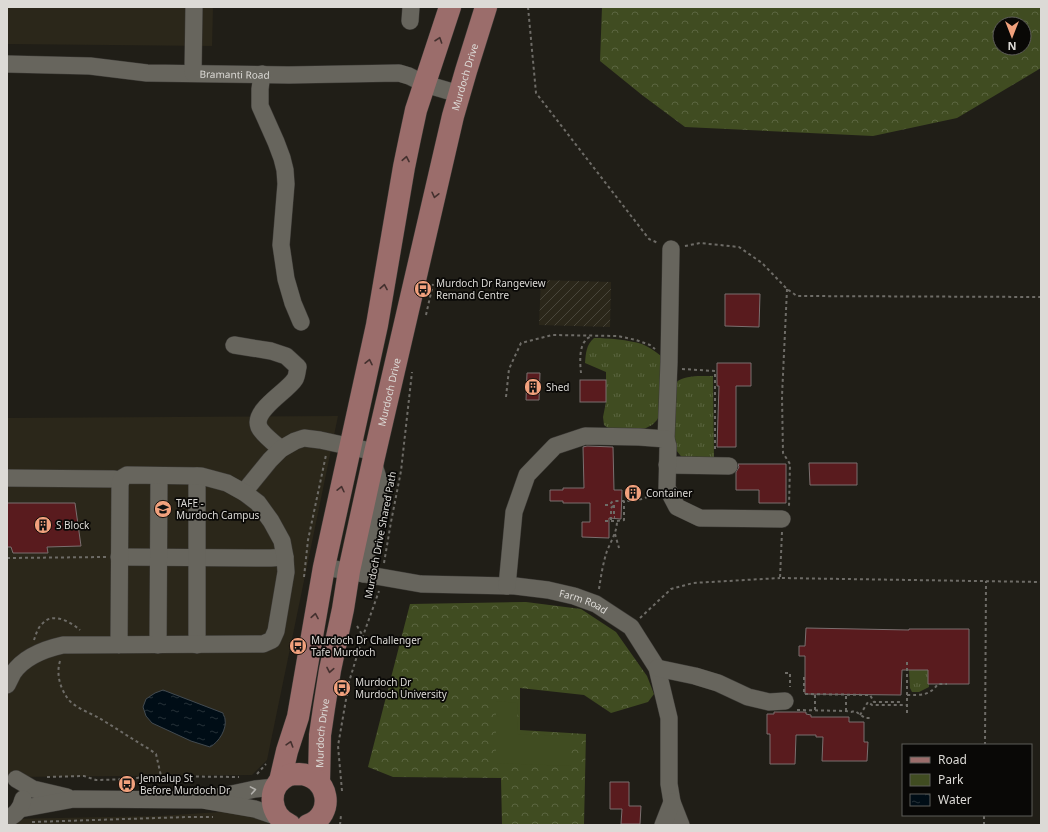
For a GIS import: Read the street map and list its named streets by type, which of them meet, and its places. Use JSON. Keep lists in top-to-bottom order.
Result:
{
  "streets": {
    "main road": ["Murdoch Drive"],
    "street": ["Bramanti Road", "Farm Road"],
    "path": ["Murdoch Drive Shared Path"]
  },
  "crossings": [
    ["Bramanti Road", "Murdoch Drive"],
    ["Murdoch Drive", "Farm Road"],
    ["Murdoch Drive Shared Path", "Farm Road"]
  ],
  "places": {
    "bus stop": [
      "Murdoch Dr Rangeview Remand Centre",
      "Murdoch Dr Challenger Tafe Murdoch",
      "Murdoch Dr Murdoch University",
      "Jennalup St Before Murdoch Dr"
    ],
    "building": ["Shed", "Container", "S Block"],
    "school or university": ["TAFE - Murdoch Campus"]
  },
  "legend": ["Road", "Park", "Water"],
  "north": "bottom"
}
